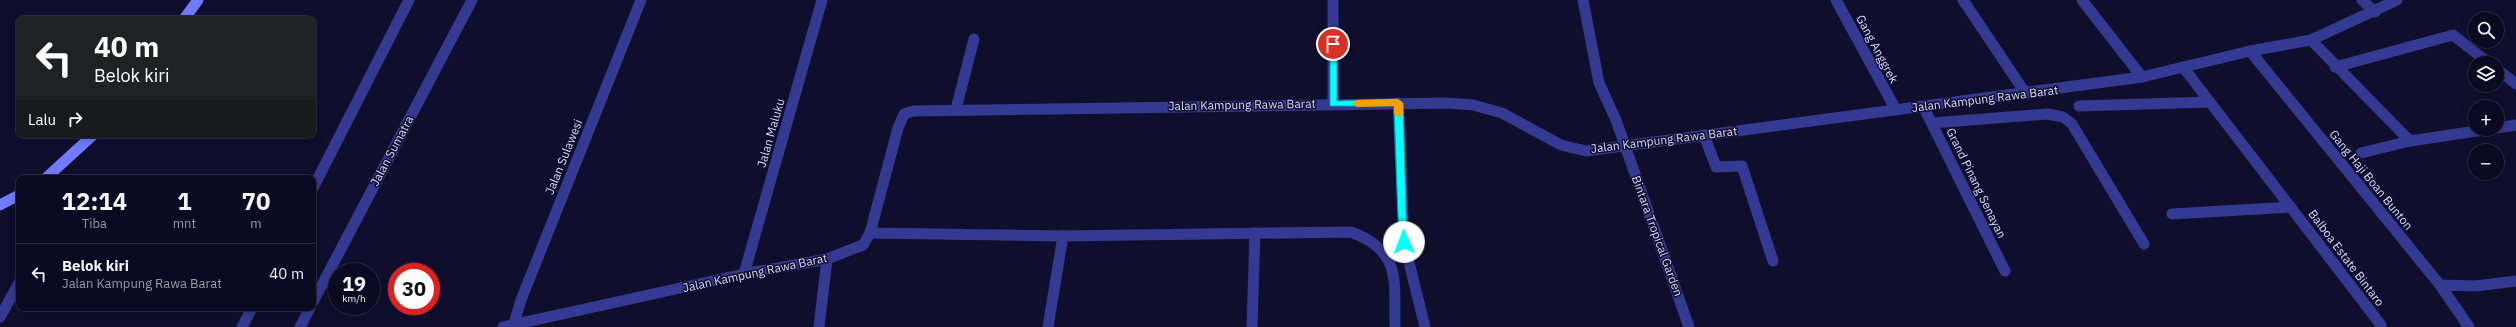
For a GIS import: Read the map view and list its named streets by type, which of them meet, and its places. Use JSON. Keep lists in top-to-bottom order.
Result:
{
  "streets": {
    "street": [
      "Gang Anggrek",
      "Jalan Kampung Rawa Barat",
      "Jalan Maluku",
      "Jalan Sumatra",
      "Jalan Sulawesi",
      "Gang Haji Boan Bunton",
      "Grand Pinang Senayan",
      "Bintara Tropical Garden",
      "Balboa Estate Bintaro"
    ]
  },
  "crossings": [
    ["Gang Anggrek", "Jalan Kampung Rawa Barat"],
    ["Jalan Kampung Rawa Barat", "Jalan Maluku"],
    ["Jalan Kampung Rawa Barat", "Jalan Sulawesi"],
    ["Jalan Kampung Rawa Barat", "Gang Haji Boan Bunton"],
    ["Jalan Kampung Rawa Barat", "Grand Pinang Senayan"],
    ["Jalan Kampung Rawa Barat", "Bintara Tropical Garden"],
    ["Jalan Kampung Rawa Barat", "Balboa Estate Bintaro"]
  ],
  "page": {
    "map_buttons": ["+", "−"],
    "turn": ["40 m", "Belok kiri"],
    "then": "Lalu",
    "eta": [
      "12:14",
      "Tiba",
      "1",
      "mnt",
      "70",
      "m"
    ],
    "list": [
      {
        "name": "Belok kiri",
        "note": "Jalan Kampung Rawa Barat",
        "value": "40 m"
      }
    ],
    "speed": "19 km/h",
    "limit": "30"
  }
}
